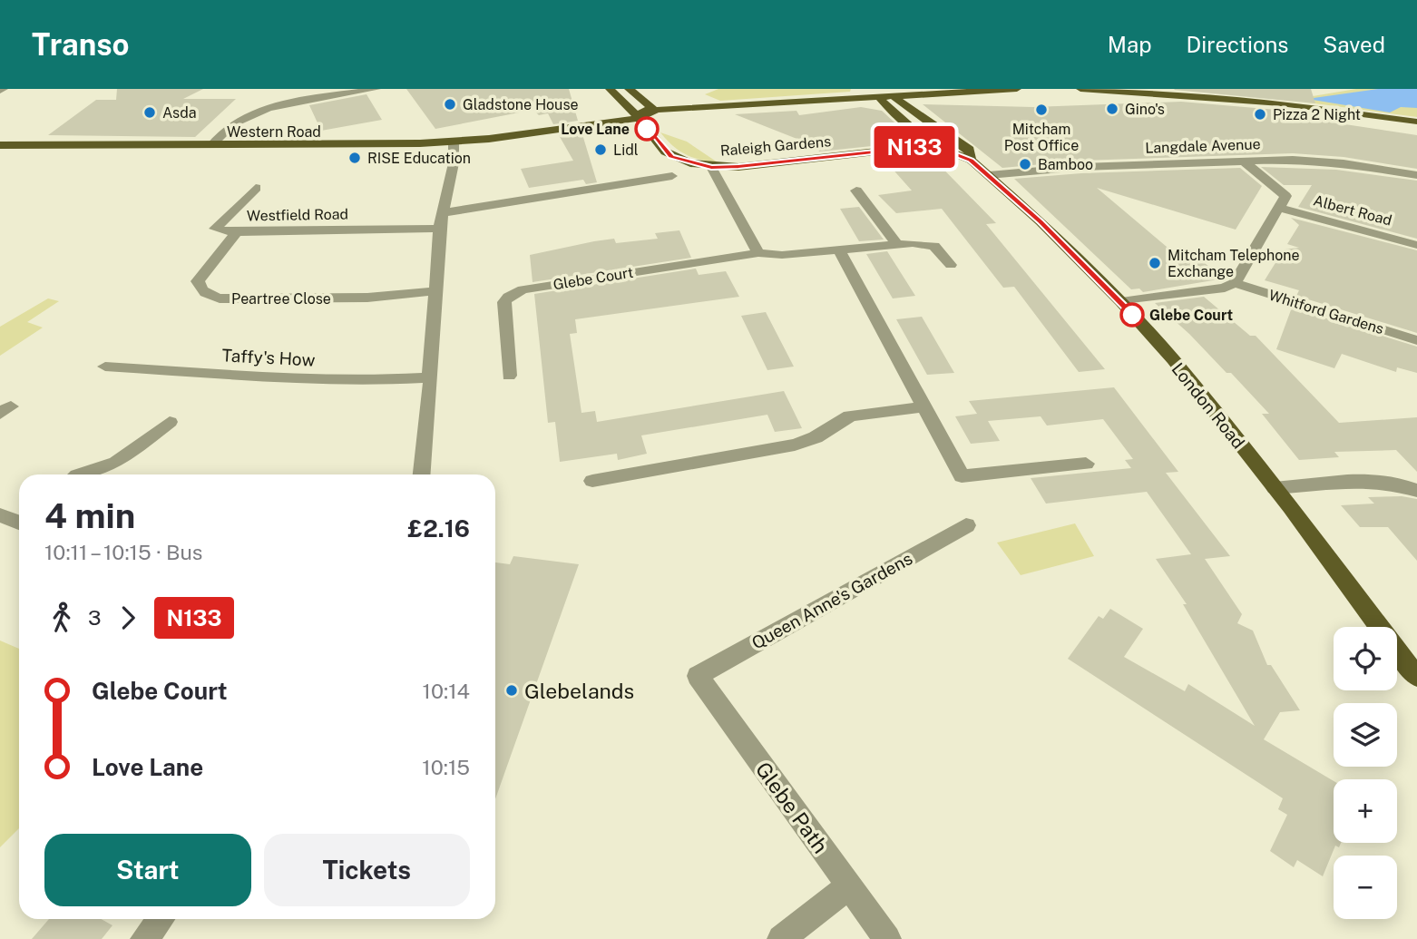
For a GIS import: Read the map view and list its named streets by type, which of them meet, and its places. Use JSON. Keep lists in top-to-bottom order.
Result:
{
  "streets": {
    "main road": ["Western Road", "Raleigh Gardens", "London Road"],
    "street": [
      "Langdale Avenue",
      "Albert Road",
      "Westfield Road",
      "Glebe Court",
      "Peartree Close",
      "Whitford Gardens",
      "Taffy's How",
      "Queen Anne's Gardens",
      "Glebe Path"
    ]
  },
  "crossings": [
    ["Western Road", "Raleigh Gardens"],
    ["Raleigh Gardens", "London Road"],
    ["Langdale Avenue", "London Road"],
    ["Westfield Road", "Peartree Close"],
    ["Queen Anne's Gardens", "Glebe Path"]
  ],
  "places": [
    "Gladstone House",
    "Gino's",
    "Mitcham Post Office",
    "Asda",
    "Pizza 2 Night",
    "Love Lane",
    "Lidl",
    "RISE Education",
    "Bamboo",
    "Mitcham Telephone Exchange",
    "Glebe Court",
    "Glebelands"
  ],
  "lines": ["bus line N133"],
  "page": {
    "header": "Transo",
    "nav": ["Map", "Directions", "Saved"],
    "on_map": "N133",
    "heading": ["4 min", "10:11 – 10:15 · Bus", "£2.16"],
    "legs": ["3", "N133"],
    "map_buttons": ["+", "−"],
    "list": [
      {
        "name": "Glebe Court",
        "value": "10:14"
      },
      {
        "name": "Love Lane",
        "value": "10:15"
      }
    ],
    "buttons": ["Start", "Tickets"]
  }
}
